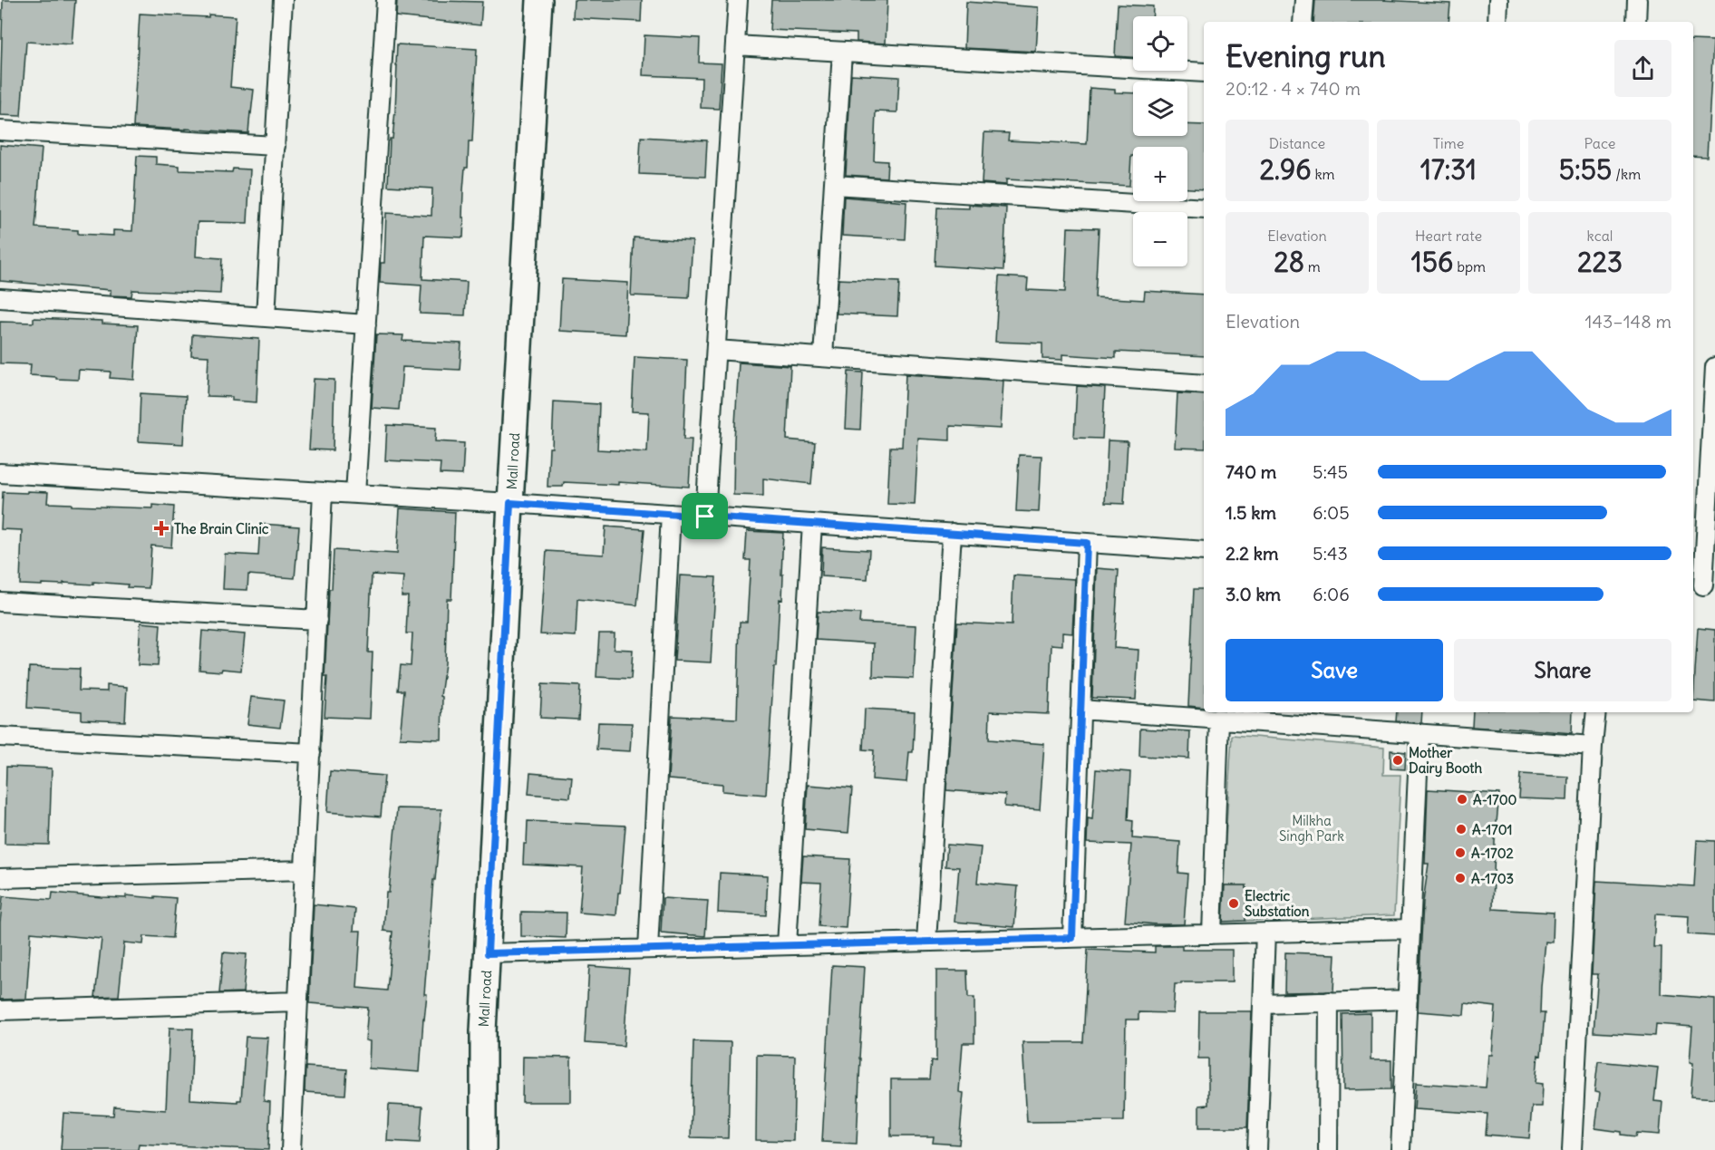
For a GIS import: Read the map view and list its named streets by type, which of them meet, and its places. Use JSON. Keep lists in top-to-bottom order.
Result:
{
  "streets": {
    "street": ["Mall road"]
  },
  "parks": ["Milkha Singh Park"],
  "places": {
    "health": ["The Brain Clinic"],
    "other": [
      "Mother Dairy Booth",
      "A-1700",
      "A-1701",
      "A-1702",
      "A-1703",
      "Electric Substation"
    ]
  },
  "page": {
    "map_buttons": ["+", "−"],
    "heading": ["Evening run", "20:12 · 4 × 740 m"],
    "stats": [
      ["Distance", "2.96 km"],
      ["Time", "17:31"],
      ["Pace", "5:55 /km"],
      ["Elevation", "28 m"],
      ["Heart rate", "156 bpm"],
      ["kcal", "223"]
    ],
    "chart": ["Elevation", "143–148 m"],
    "list": [
      {
        "name": "740 m",
        "note": "5:45"
      },
      {
        "name": "1.5 km",
        "note": "6:05"
      },
      {
        "name": "2.2 km",
        "note": "5:43"
      },
      {
        "name": "3.0 km",
        "note": "6:06"
      }
    ],
    "buttons": ["Save", "Share"]
  }
}
